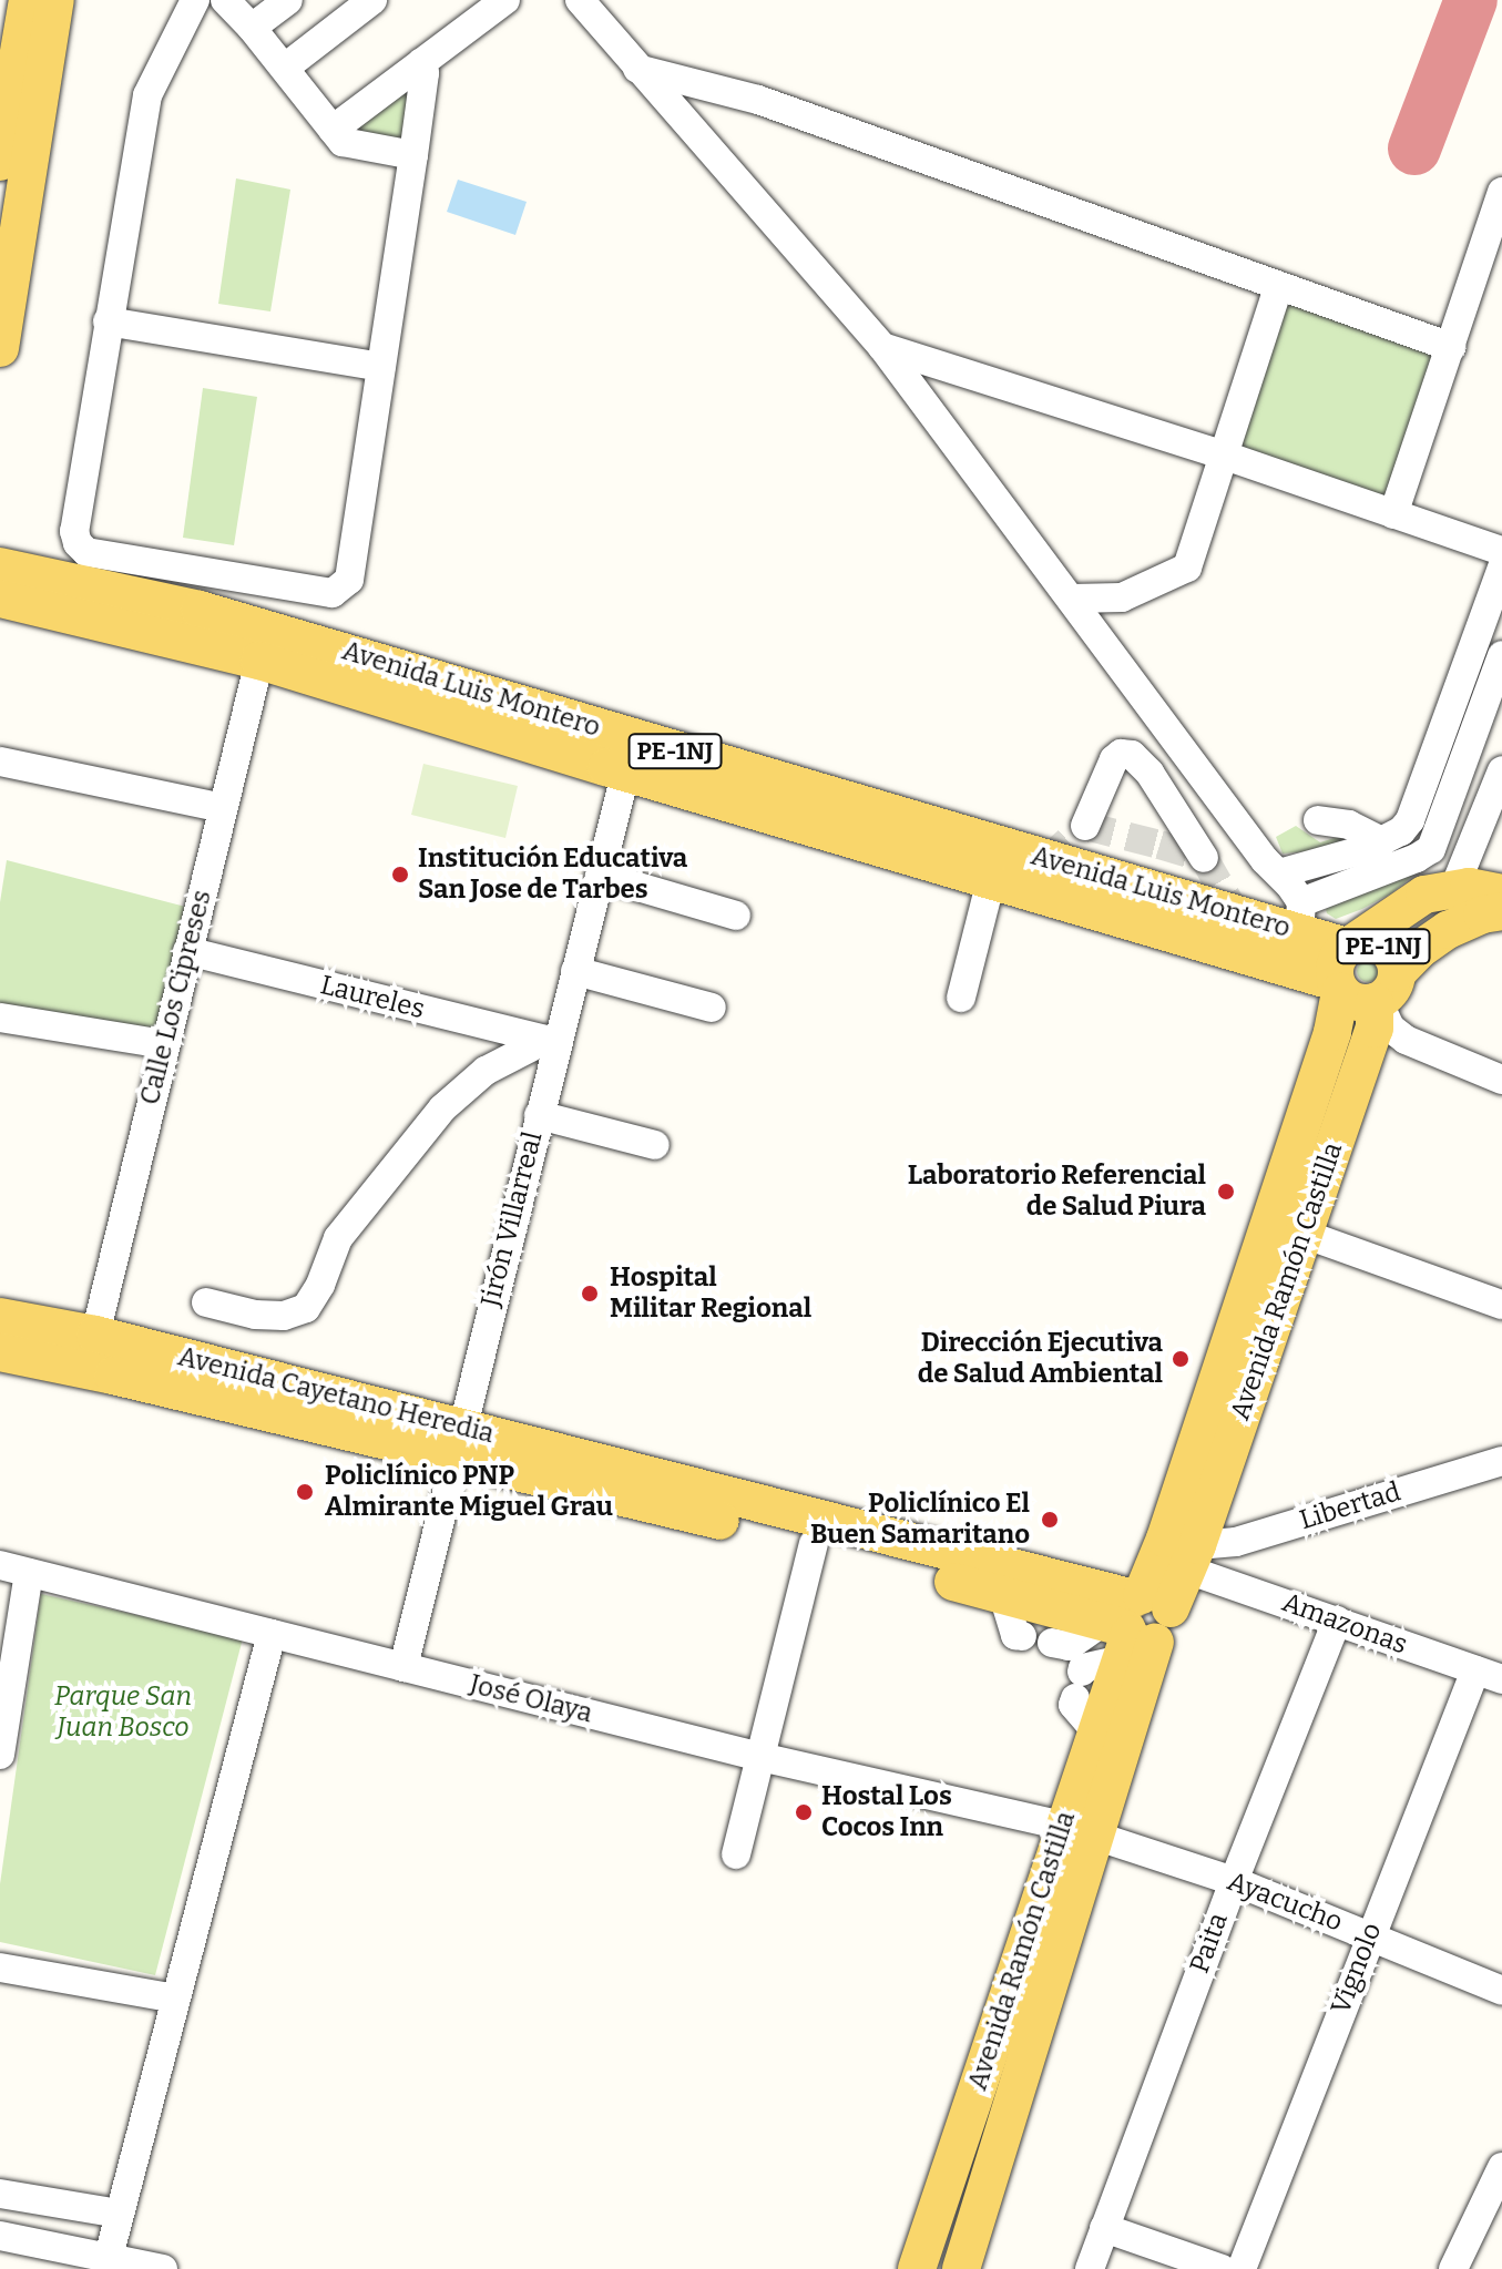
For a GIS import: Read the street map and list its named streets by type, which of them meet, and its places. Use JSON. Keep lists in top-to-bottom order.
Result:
{
  "streets": {
    "main road": [
      "Avenida Luis Montero",
      "PE-1NJ",
      "Avenida Ramón Castilla",
      "Avenida Cayetano Heredia"
    ],
    "street": [
      "Calle Los Cipreses",
      "Laureles",
      "Jirón Villarreal",
      "Libertad",
      "Amazonas",
      "José Olaya",
      "Ayacucho",
      "Paita",
      "Vignolo"
    ]
  },
  "crossings": [
    ["Avenida Luis Montero", "PE-1NJ"],
    ["Avenida Luis Montero", "Calle Los Cipreses"],
    ["Avenida Luis Montero", "Jirón Villarreal"],
    ["Avenida Luis Montero", "Avenida Ramón Castilla"],
    ["PE-1NJ", "Avenida Ramón Castilla"],
    ["Calle Los Cipreses", "Laureles"],
    ["Calle Los Cipreses", "Avenida Cayetano Heredia"],
    ["Laureles", "Jirón Villarreal"],
    ["Jirón Villarreal", "Avenida Cayetano Heredia"],
    ["Jirón Villarreal", "José Olaya"],
    ["Avenida Ramón Castilla", "Avenida Cayetano Heredia"],
    ["Avenida Ramón Castilla", "Libertad"],
    ["Avenida Ramón Castilla", "Amazonas"],
    ["Avenida Ramón Castilla", "José Olaya"],
    ["Avenida Ramón Castilla", "Ayacucho"],
    ["Libertad", "Amazonas"],
    ["Amazonas", "Paita"],
    ["Amazonas", "Vignolo"],
    ["José Olaya", "Ayacucho"],
    ["Ayacucho", "Paita"],
    ["Ayacucho", "Vignolo"]
  ],
  "parks": ["Parque San Juan Bosco"],
  "places": [
    "Institución Educativa San Jose de Tarbes",
    "Laboratorio Referencial de Salud Piura",
    "Hospital Militar Regional",
    "Dirección Ejecutiva de Salud Ambiental",
    "Policlínico PNP Almirante Miguel Grau",
    "Policlínico El Buen Samaritano",
    "Hostal Los Cocos Inn"
  ]
}
